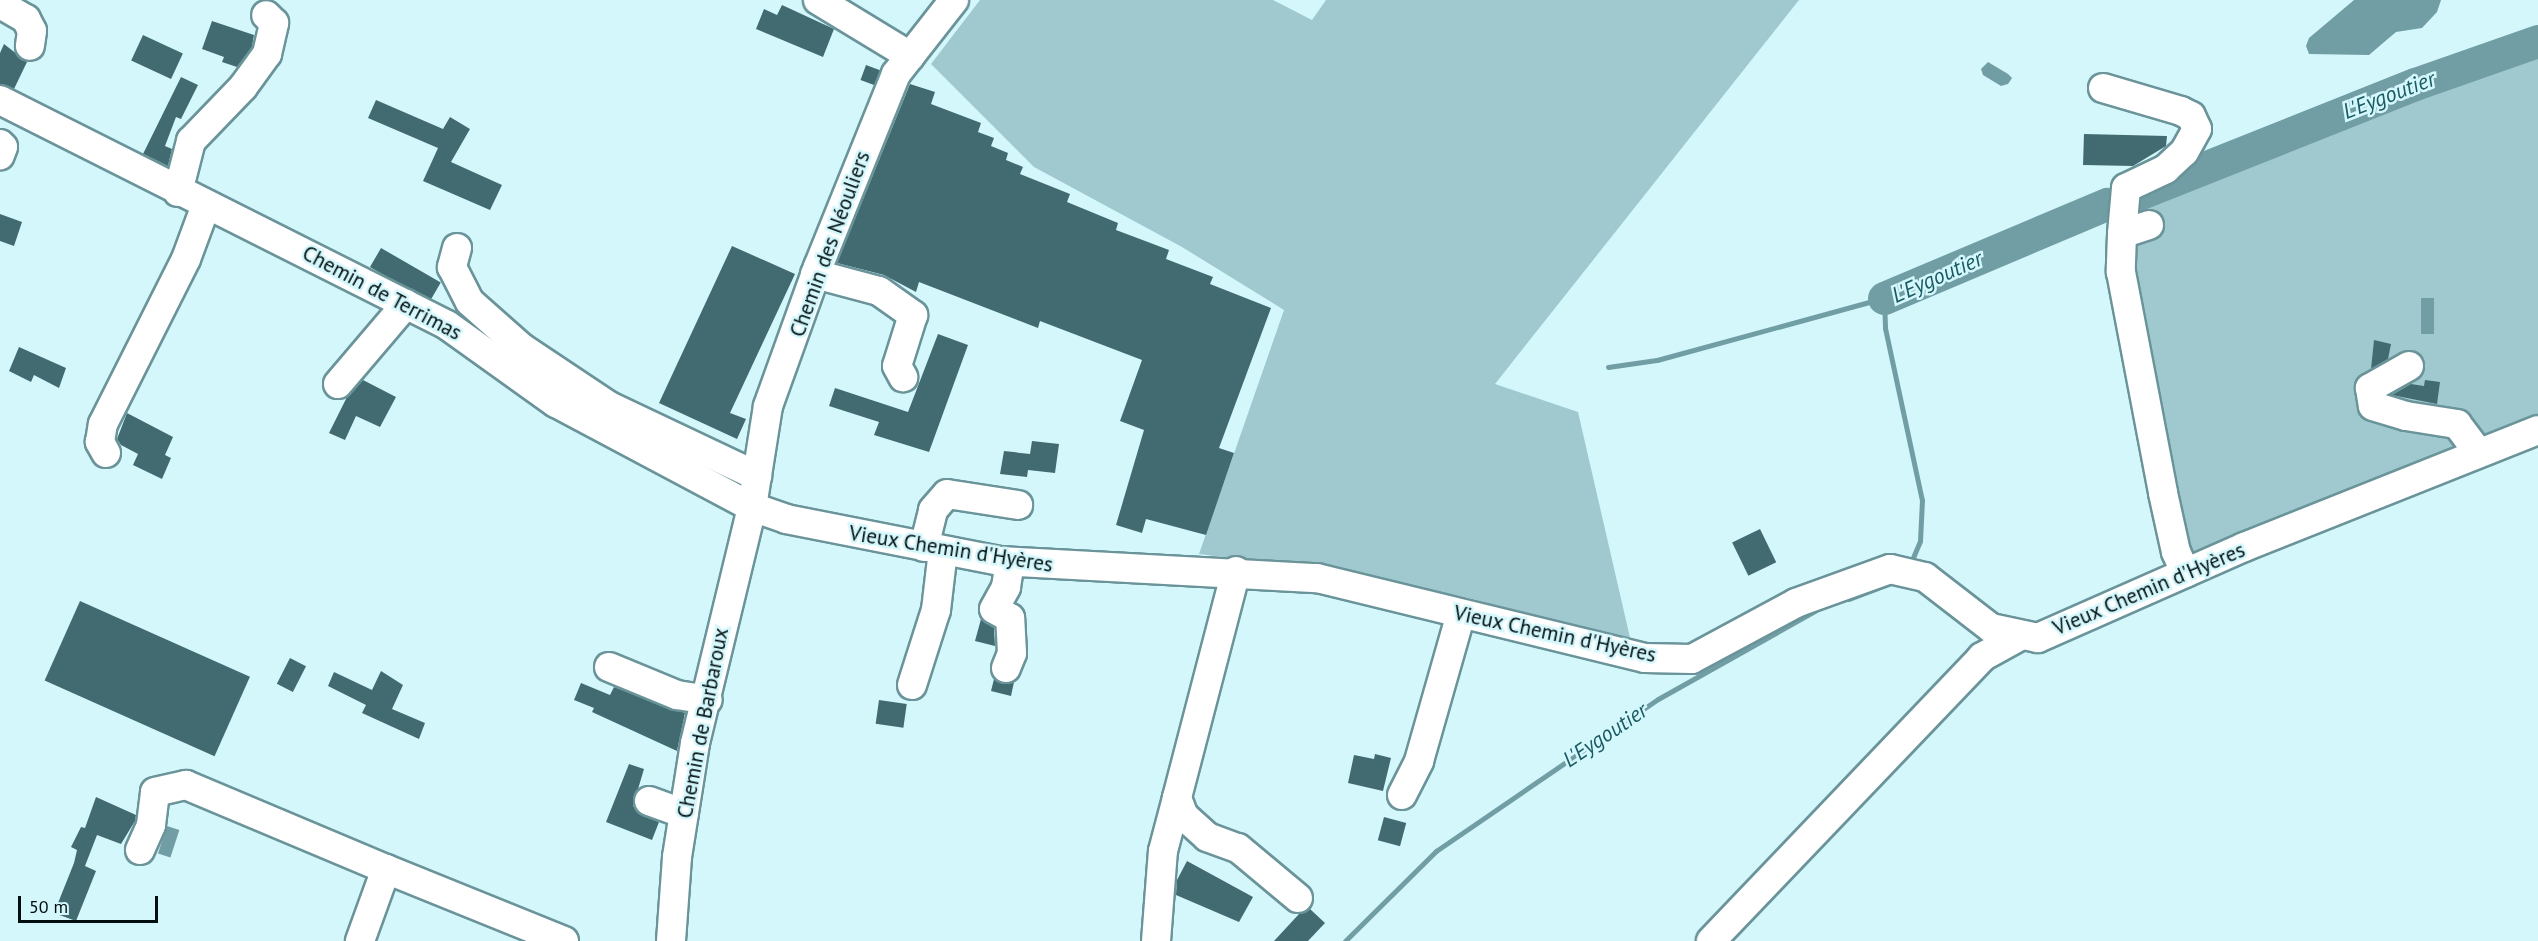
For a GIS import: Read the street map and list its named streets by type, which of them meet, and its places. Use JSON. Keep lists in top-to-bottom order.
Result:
{
  "streets": {
    "street": [
      "Chemin des Néouliers",
      "Chemin de Terrimas",
      "Vieux Chemin d'Hyères",
      "Chemin de Barbaroux"
    ]
  },
  "crossings": [
    ["Chemin des Néouliers", "Chemin de Terrimas"],
    ["Chemin des Néouliers", "Vieux Chemin d'Hyères"],
    ["Chemin des Néouliers", "Chemin de Barbaroux"],
    ["Chemin de Terrimas", "Vieux Chemin d'Hyères"],
    ["Chemin de Terrimas", "Chemin de Barbaroux"],
    ["Vieux Chemin d'Hyères", "Chemin de Barbaroux"]
  ],
  "water": ["L'Eygoutier"],
  "scale_bar": "50 m"
}
